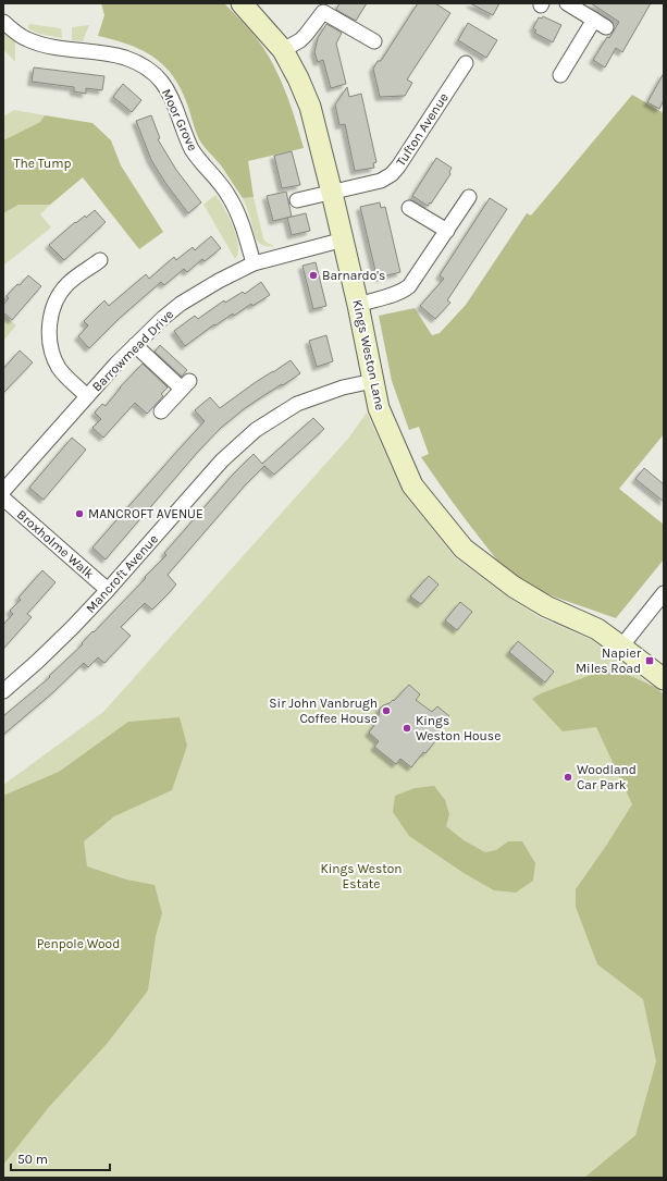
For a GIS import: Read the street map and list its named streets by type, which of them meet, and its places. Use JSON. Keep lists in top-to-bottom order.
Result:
{
  "streets": {
    "street": [
      "Moor Grove",
      "Tufton Avenue",
      "Barrowmead Drive",
      "Kings Weston Lane",
      "Broxholme Walk",
      "Mancroft Avenue"
    ]
  },
  "crossings": [
    ["Moor Grove", "Barrowmead Drive"],
    ["Tufton Avenue", "Kings Weston Lane"],
    ["Barrowmead Drive", "Kings Weston Lane"],
    ["Kings Weston Lane", "Mancroft Avenue"],
    ["Broxholme Walk", "Mancroft Avenue"]
  ],
  "parks": ["The Tump", "Kings Weston Estate", "Penpole Wood"],
  "places": {
    "other": [
      "Barnardo's",
      "MANCROFT AVENUE",
      "Sir John Vanbrugh Coffee House",
      "Kings Weston House",
      "Woodland Car Park"
    ],
    "transit": ["Napier Miles Road"]
  },
  "scale_bar": "50 m"
}
